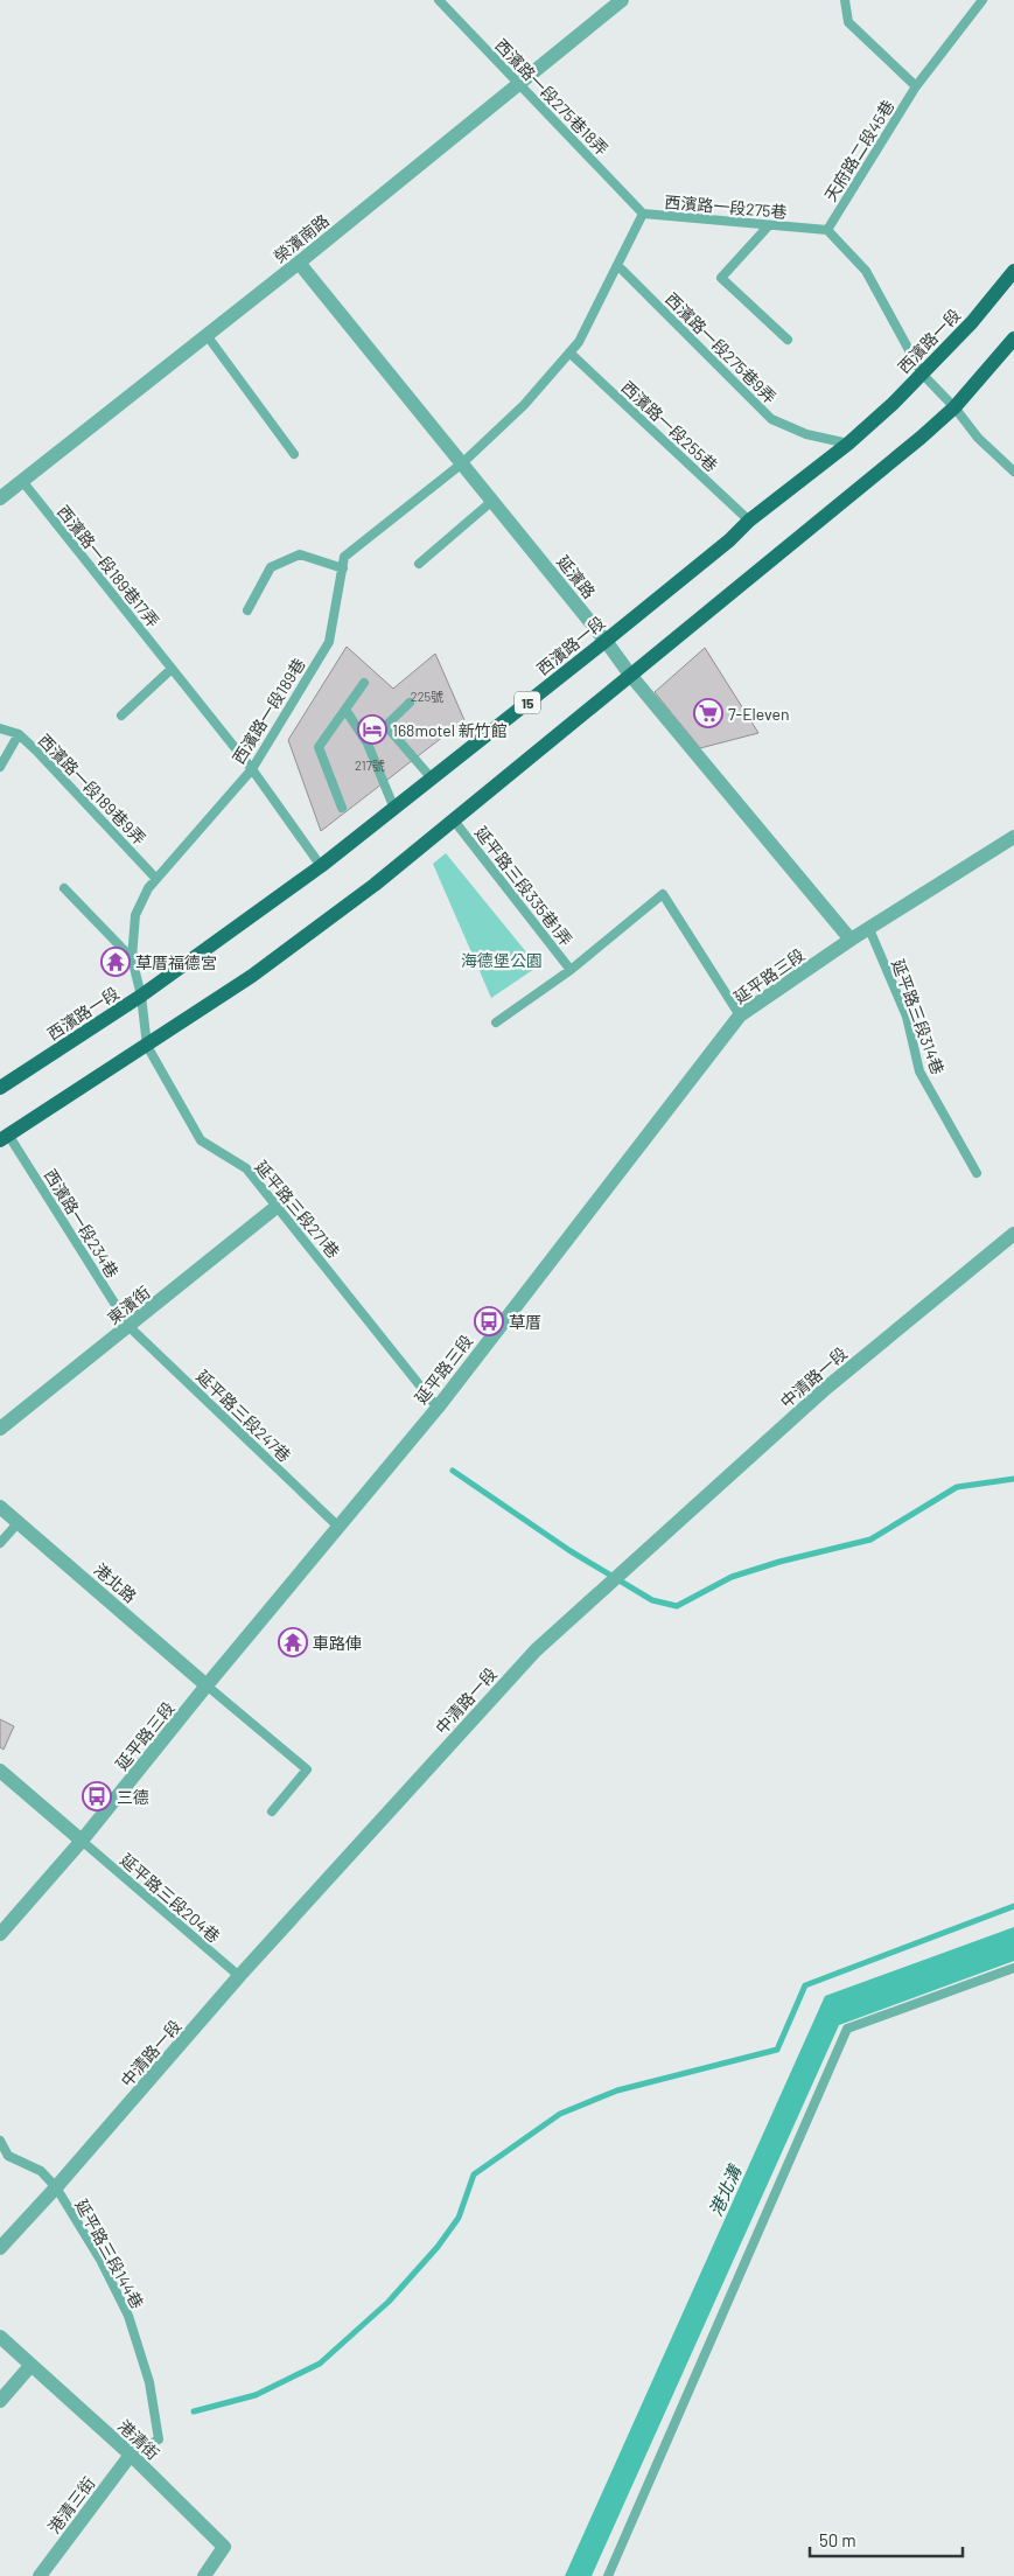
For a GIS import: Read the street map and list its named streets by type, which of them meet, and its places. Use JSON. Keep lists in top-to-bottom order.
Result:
{
  "streets": {
    "main road": ["西濱路一段", "15"],
    "street": [
      "榮濱南路",
      "延濱路",
      "延平路三段",
      "東濱街",
      "中清路一段",
      "港北路",
      "港清街",
      "港清三街"
    ],
    "lane": [
      "西濱路一段275巷18弄",
      "天府路二段45巷",
      "西濱路一段275巷",
      "西濱路一段275巷9弄",
      "西濱路一段255巷",
      "西濱路一段189巷17弄",
      "西濱路一段189巷",
      "西濱路一段189巷9弄",
      "延平路三段335巷1弄",
      "延平路三段314巷",
      "延平路三段271巷",
      "西濱路一段234巷",
      "延平路三段247巷",
      "延平路三段204巷",
      "延平路三段144巷"
    ]
  },
  "crossings": [
    ["西濱路一段275巷18弄", "西濱路一段275巷"],
    ["西濱路一段275巷18弄", "榮濱南路"],
    ["天府路二段45巷", "西濱路一段275巷"],
    ["西濱路一段275巷", "西濱路一段275巷9弄"],
    ["西濱路一段275巷", "西濱路一段255巷"],
    ["西濱路一段275巷", "延濱路"],
    ["西濱路一段275巷", "西濱路一段189巷"],
    ["榮濱南路", "西濱路一段189巷17弄"],
    ["榮濱南路", "延濱路"],
    ["西濱路一段", "西濱路一段275巷9弄"],
    ["西濱路一段", "西濱路一段255巷"],
    ["西濱路一段", "西濱路一段189巷17弄"],
    ["西濱路一段", "延濱路"],
    ["西濱路一段", "西濱路一段189巷"],
    ["西濱路一段", "延平路三段271巷"],
    ["西濱路一段189巷17弄", "西濱路一段189巷"],
    ["延濱路", "西濱路一段189巷"],
    ["延濱路", "延平路三段"],
    ["西濱路一段189巷", "西濱路一段189巷9弄"],
    ["西濱路一段189巷", "延平路三段271巷"],
    ["延平路三段335巷1弄", "延平路三段"],
    ["延平路三段", "延平路三段314巷"],
    ["延平路三段", "延平路三段271巷"],
    ["延平路三段", "延平路三段247巷"],
    ["延平路三段", "港北路"],
    ["延平路三段", "延平路三段204巷"],
    ["延平路三段271巷", "東濱街"],
    ["西濱路一段234巷", "東濱街"],
    ["西濱路一段234巷", "延平路三段247巷"],
    ["東濱街", "延平路三段247巷"],
    ["中清路一段", "延平路三段204巷"],
    ["中清路一段", "延平路三段144巷"],
    ["延平路三段144巷", "港清街"],
    ["延平路三段144巷", "港清三街"],
    ["港清街", "港清三街"]
  ],
  "water": ["港北溝"],
  "parks": ["海德堡公園"],
  "places": {
    "supermarket": ["7-Eleven"],
    "hotel": ["168motel 新竹館"],
    "temple": ["草厝福德宮", "車路俥"],
    "bus stop": ["草厝", "三德"]
  },
  "house_numbers": ["225號", "217號"],
  "scale_bar": "50 m"
}
